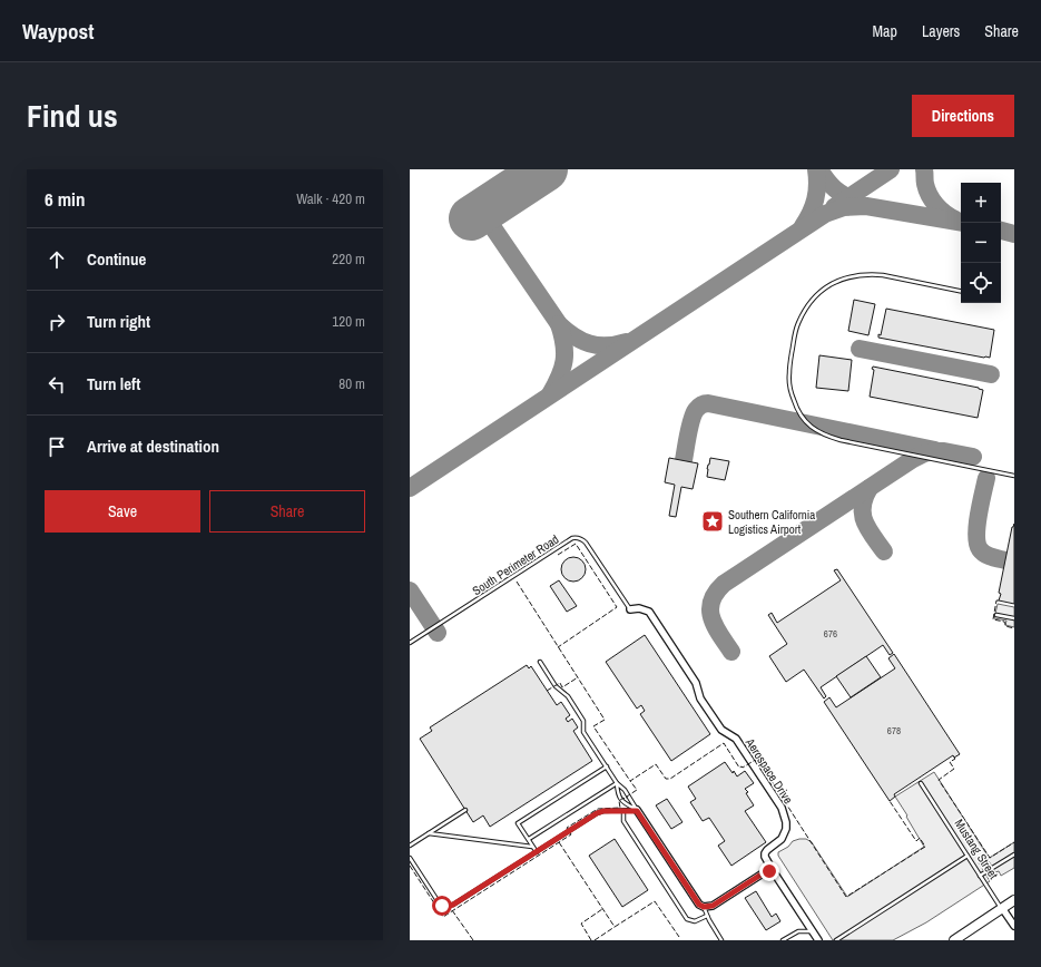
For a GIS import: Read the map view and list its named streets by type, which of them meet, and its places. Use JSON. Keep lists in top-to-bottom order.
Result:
{
  "streets": {
    "street": ["Aerospace Drive", "Mustang Street"],
    "lane": ["South Perimeter Road"]
  },
  "crossings": [
    ["South Perimeter Road", "Aerospace Drive"]
  ],
  "places": {
    "place": ["Southern California Logistics Airport"]
  },
  "house_numbers": ["676", "678"],
  "page": {
    "header": "Waypost",
    "nav": ["Map", "Layers", "Share"],
    "title": "Find us",
    "buttons": [
      "Directions",
      ["Save", "Share"]
    ],
    "heading": ["6 min", "Walk · 420 m"],
    "map_buttons": ["+", "−"],
    "list": [
      ["Continue", "220 m"],
      ["Turn right", "120 m"],
      ["Turn left", "80 m"],
      "Arrive at destination"
    ]
  }
}
